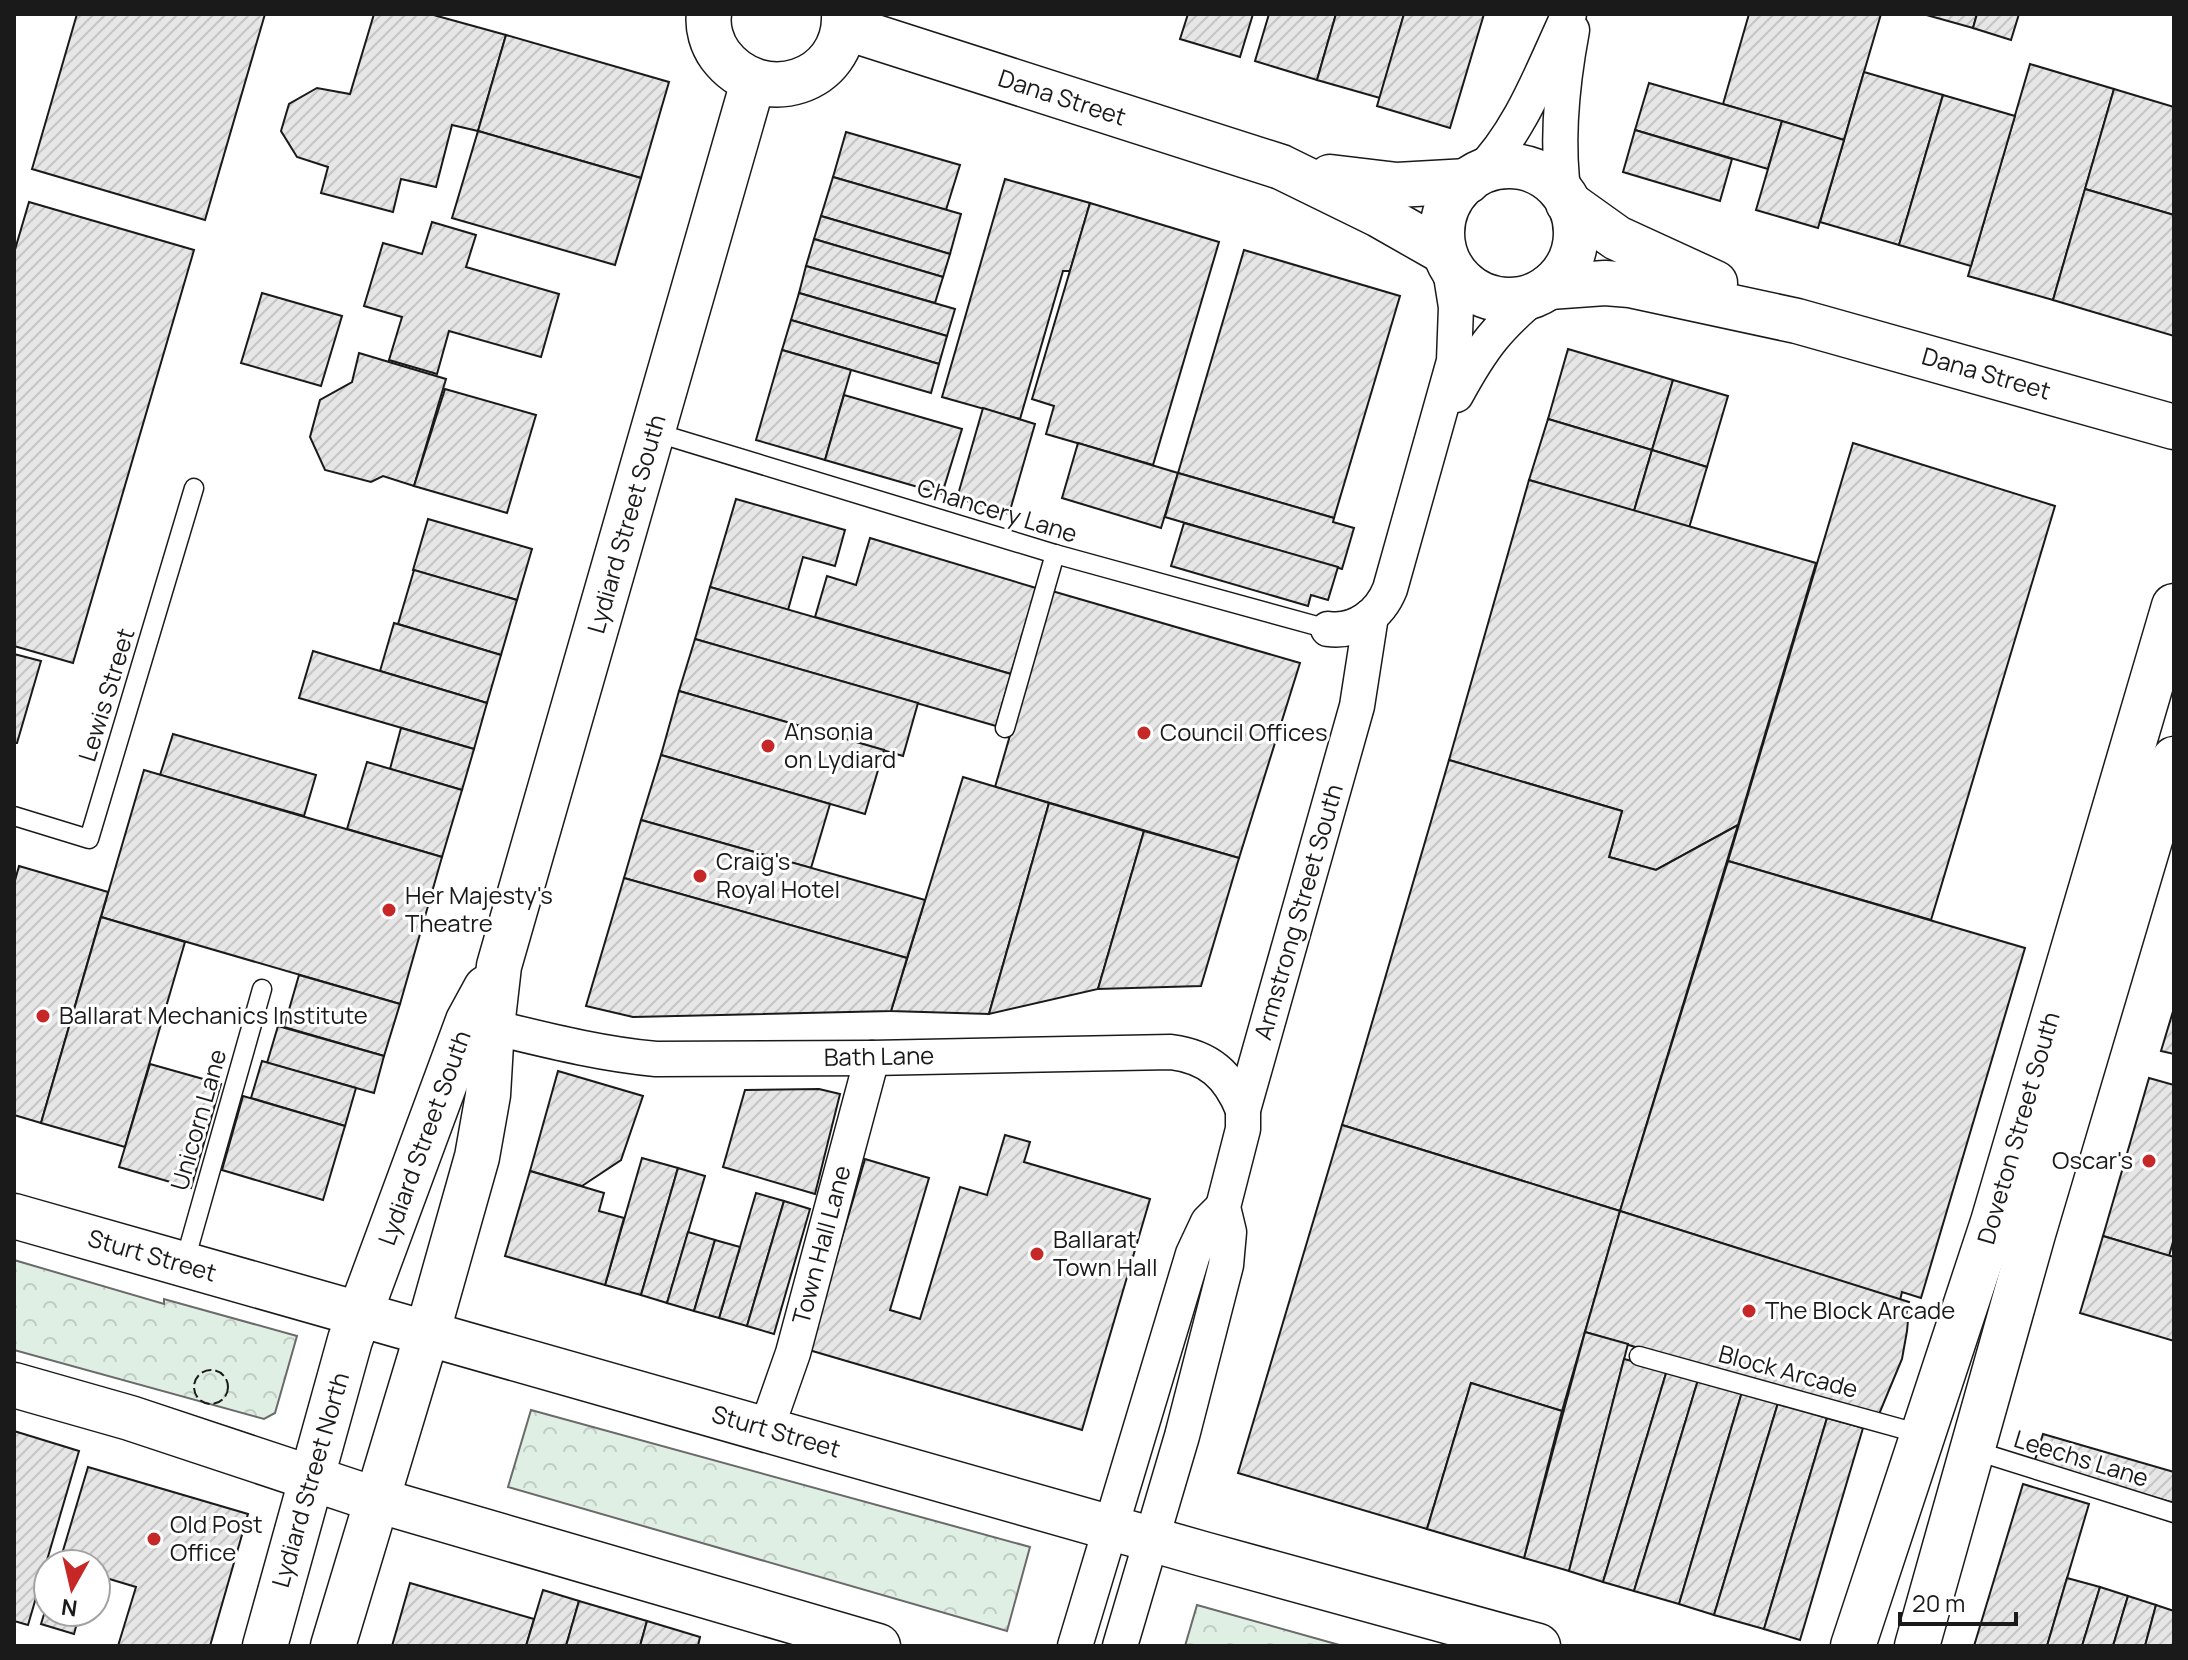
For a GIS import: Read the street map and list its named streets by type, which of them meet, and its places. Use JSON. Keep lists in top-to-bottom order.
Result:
{
  "streets": {
    "main road": [
      "Dana Street",
      "Lydiard Street South",
      "Doveton Street South",
      "Sturt Street",
      "Lydiard Street North"
    ],
    "street": ["Armstrong Street South", "Bath Lane", "Town Hall Lane"],
    "lane": [
      "Chancery Lane",
      "Lewis Street",
      "Unicorn Lane",
      "Block Arcade",
      "Leechs Lane"
    ]
  },
  "crossings": [
    ["Dana Street", "Armstrong Street South"],
    ["Chancery Lane", "Lydiard Street South"],
    ["Lydiard Street South", "Bath Lane"],
    ["Lydiard Street South", "Sturt Street"],
    ["Lydiard Street South", "Lydiard Street North"],
    ["Armstrong Street South", "Bath Lane"],
    ["Armstrong Street South", "Sturt Street"],
    ["Bath Lane", "Town Hall Lane"],
    ["Unicorn Lane", "Sturt Street"],
    ["Doveton Street South", "Block Arcade"],
    ["Doveton Street South", "Leechs Lane"],
    ["Town Hall Lane", "Sturt Street"],
    ["Sturt Street", "Lydiard Street North"]
  ],
  "places": [
    "Council Offices",
    "Ansonia on Lydiard",
    "Craig's Royal Hotel",
    "Her Majesty's Theatre",
    "Ballarat Mechanics Institute",
    "Oscar's",
    "Ballarat Town Hall",
    "The Block Arcade",
    "Old Post Office"
  ],
  "scale_bar": "20 m",
  "north": "bottom"
}
